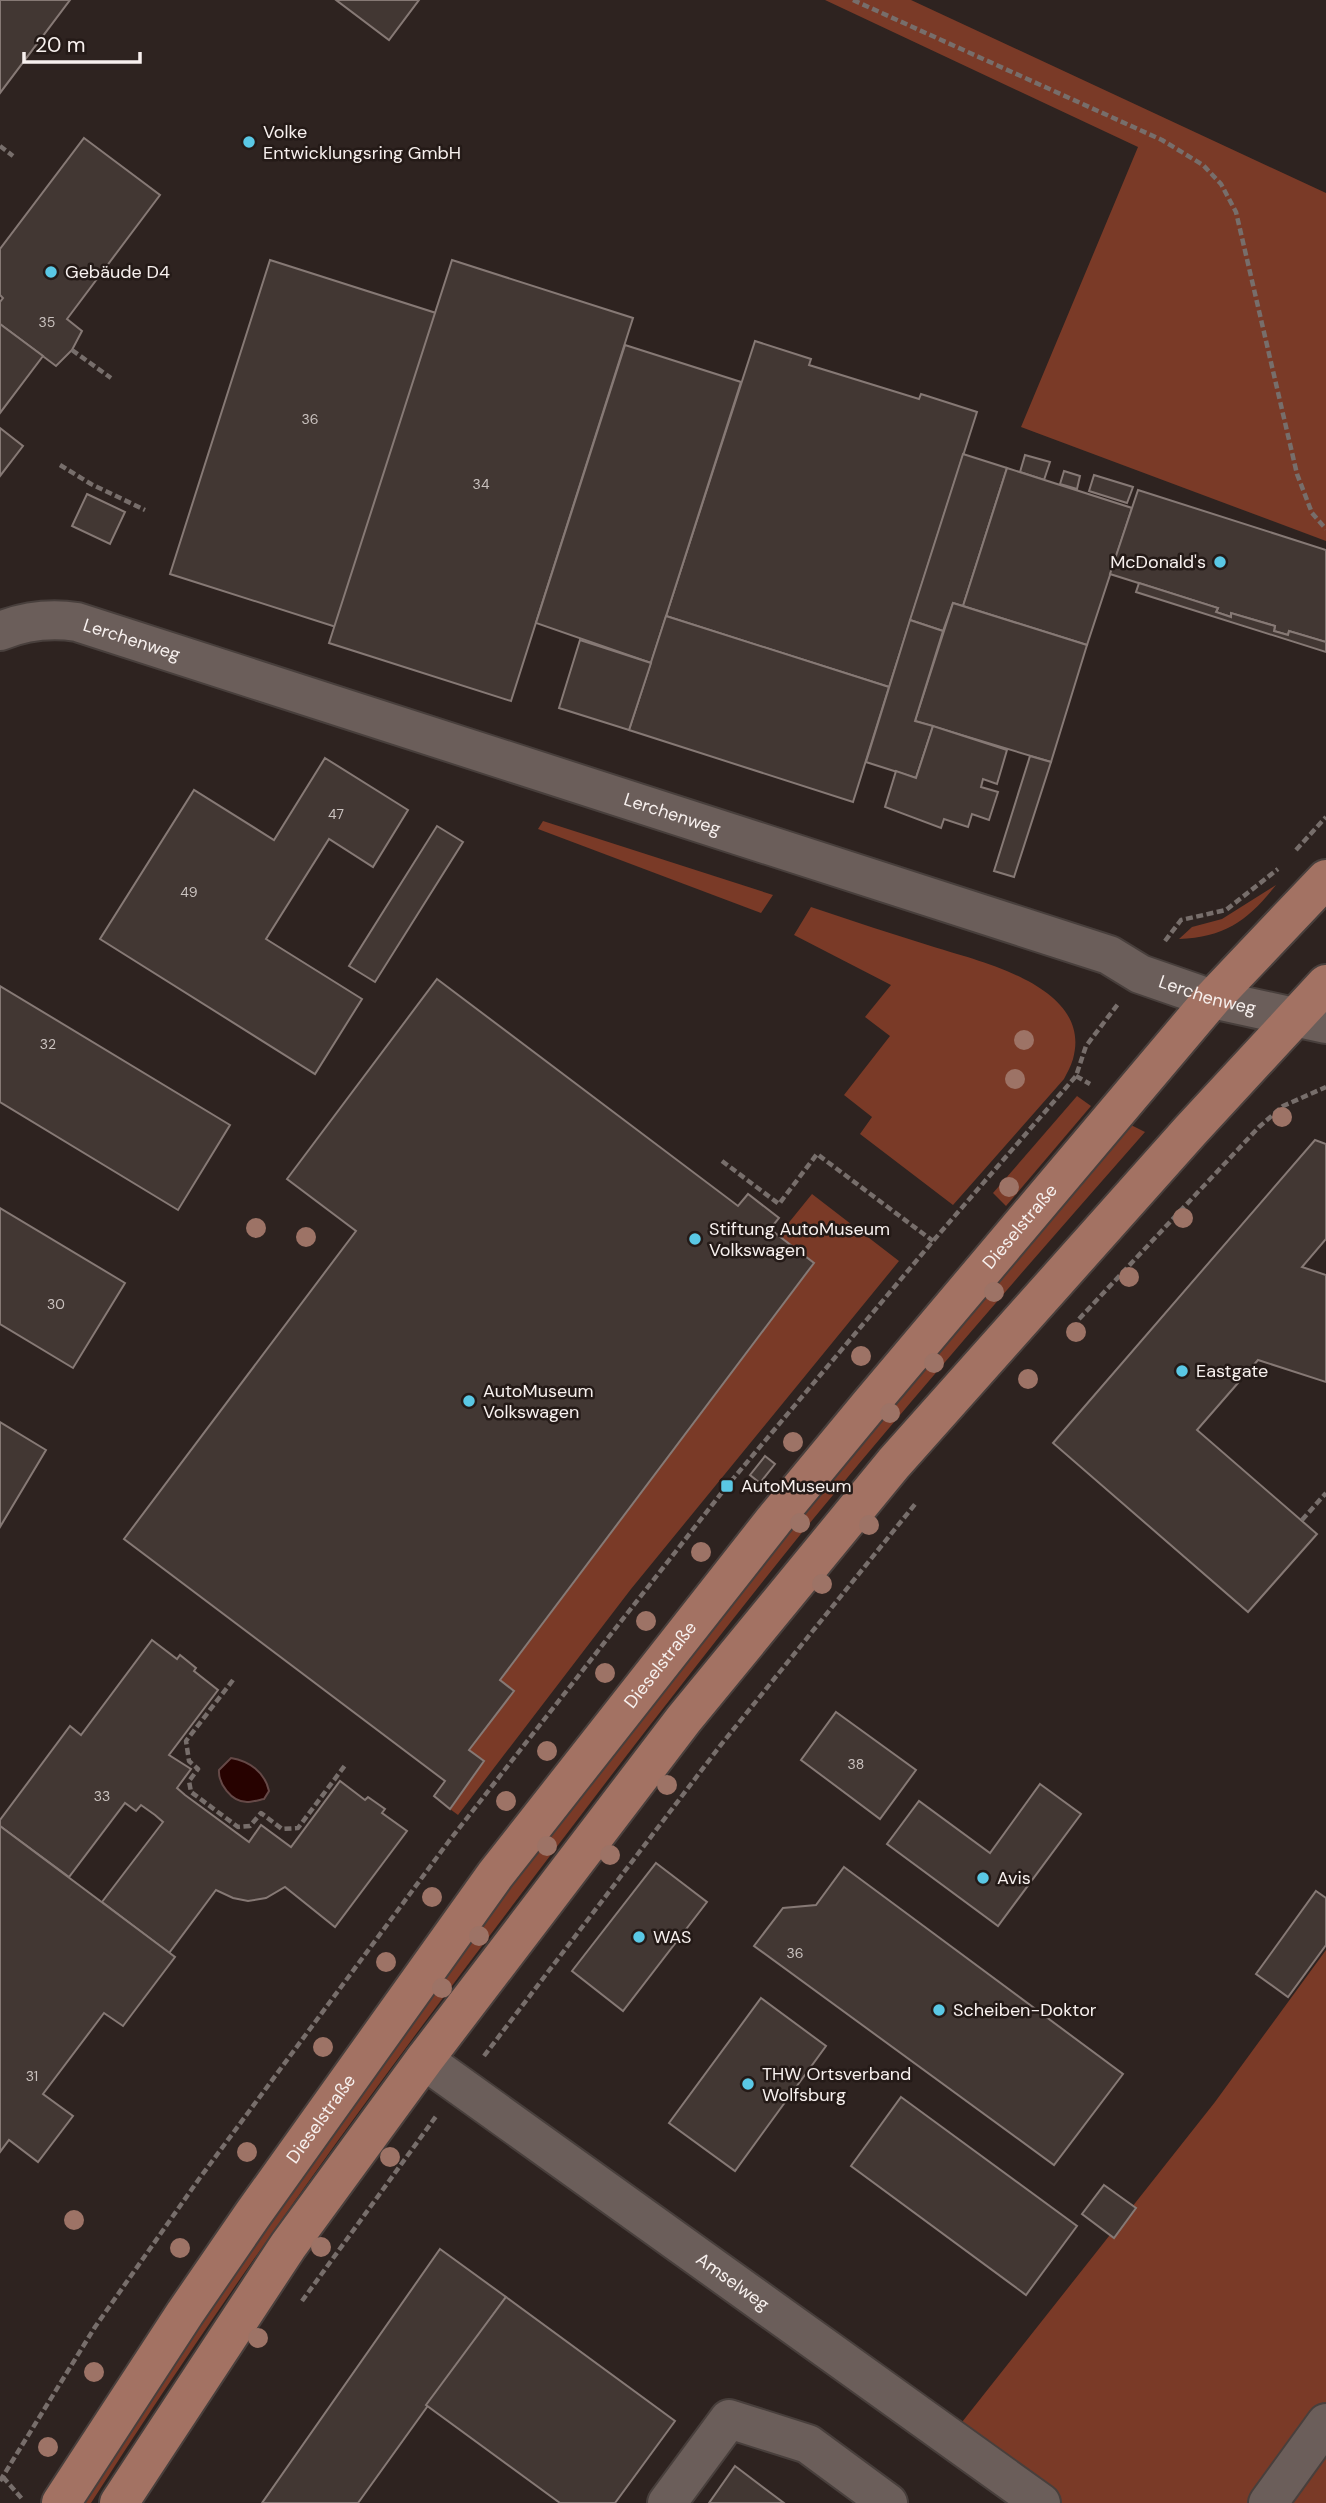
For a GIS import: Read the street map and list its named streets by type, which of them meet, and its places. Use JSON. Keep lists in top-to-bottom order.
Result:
{
  "streets": {
    "main road": ["Dieselstraße"],
    "street": ["Lerchenweg", "Amselweg"]
  },
  "crossings": [
    ["Lerchenweg", "Dieselstraße"]
  ],
  "places": {
    "other": [
      "Volke Entwicklungsring GmbH",
      "Gebäude D4",
      "McDonald's",
      "Stiftung AutoMuseum Volkswagen",
      "Eastgate",
      "AutoMuseum Volkswagen",
      "Avis",
      "WAS",
      "Scheiben-Doktor",
      "THW Ortsverband Wolfsburg"
    ],
    "transit": ["AutoMuseum"]
  },
  "house_numbers": [
    "35",
    "36",
    "34",
    "47",
    "49",
    "32",
    "30",
    "38",
    "33",
    "36",
    "31"
  ],
  "scale_bar": "20 m"
}
